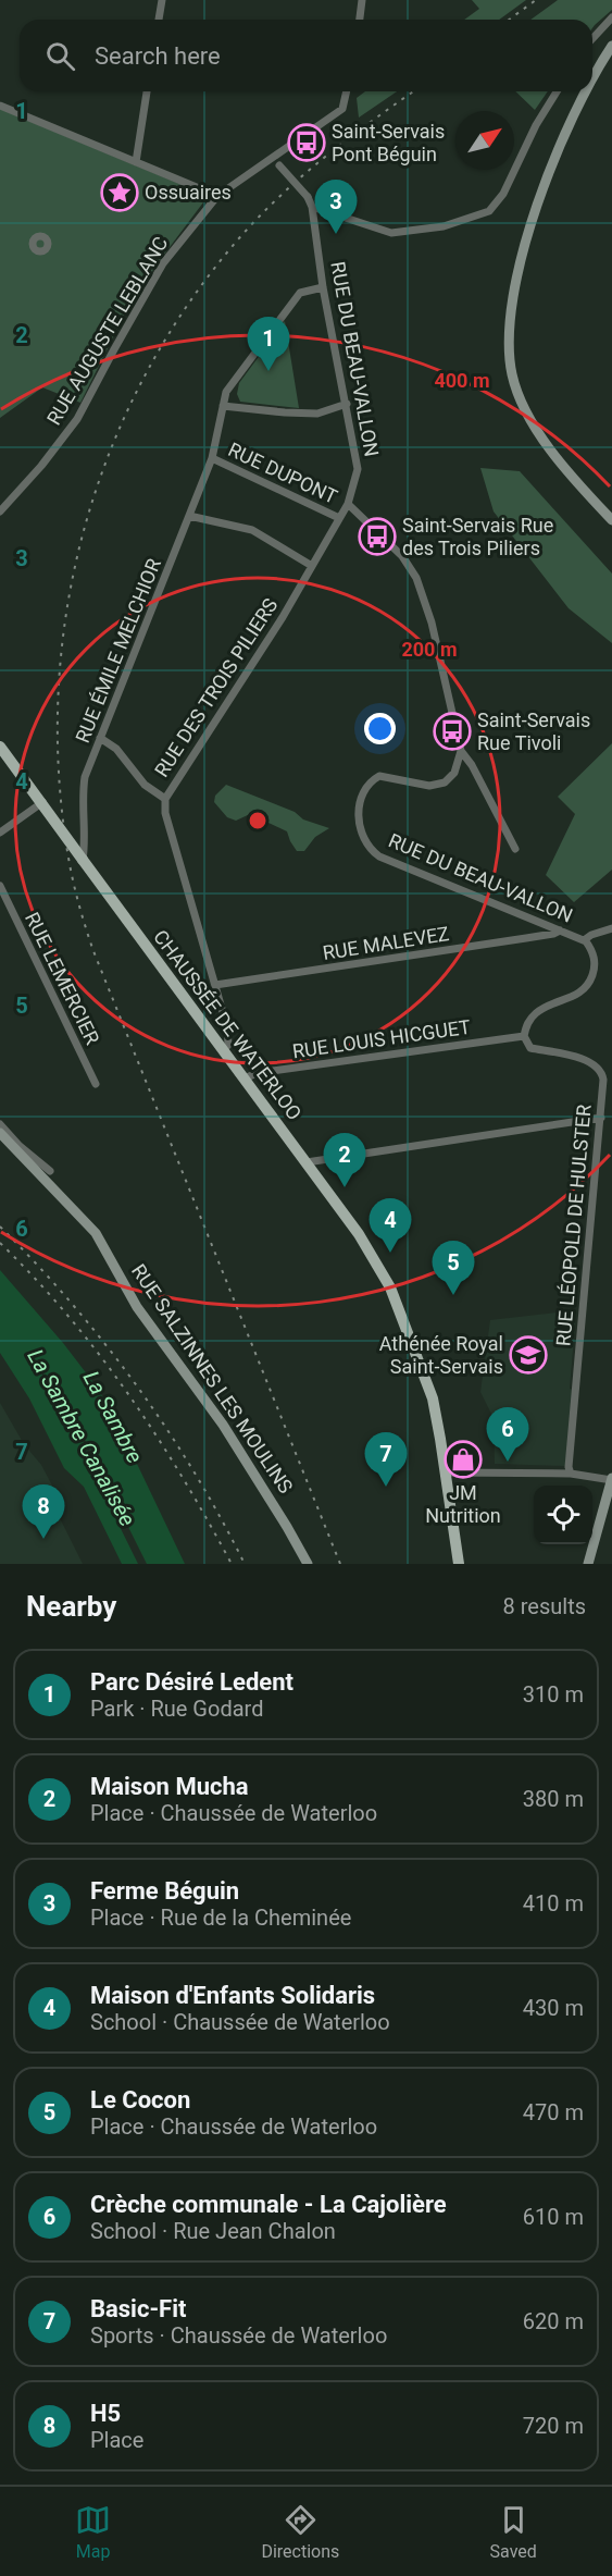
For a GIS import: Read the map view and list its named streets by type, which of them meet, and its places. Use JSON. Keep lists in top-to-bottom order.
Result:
{
  "streets": {
    "main road": ["CHAUSSÉE DE WATERLOO", "RUE SALZINNES LES MOULINS"],
    "street": [
      "RUE AUGUSTE LEBLANC",
      "RUE DU BEAU-VALLON",
      "RUE DUPONT",
      "RUE ÉMILE MELCHIOR",
      "RUE DES TROIS PILIERS",
      "RUE MALEVEZ",
      "RUE LEMERCIER",
      "RUE LOUIS HICGUET",
      "RUE LÉOPOLD DE HULSTER"
    ]
  },
  "crossings": [
    ["RUE AUGUSTE LEBLANC", "RUE DU BEAU-VALLON"],
    ["RUE DU BEAU-VALLON", "RUE ÉMILE MELCHIOR"],
    ["RUE DU BEAU-VALLON", "RUE DES TROIS PILIERS"],
    ["RUE DU BEAU-VALLON", "RUE MALEVEZ"],
    ["RUE DU BEAU-VALLON", "RUE LOUIS HICGUET"],
    ["RUE DU BEAU-VALLON", "RUE LÉOPOLD DE HULSTER"],
    ["RUE DUPONT", "RUE ÉMILE MELCHIOR"],
    ["RUE DUPONT", "RUE DES TROIS PILIERS"],
    ["RUE ÉMILE MELCHIOR", "CHAUSSÉE DE WATERLOO"],
    ["RUE DES TROIS PILIERS", "RUE MALEVEZ"],
    ["RUE DES TROIS PILIERS", "CHAUSSÉE DE WATERLOO"],
    ["CHAUSSÉE DE WATERLOO", "RUE LOUIS HICGUET"],
    ["RUE LOUIS HICGUET", "RUE LÉOPOLD DE HULSTER"]
  ],
  "water": ["La Sambre", "La Sambre Canalisée"],
  "places": {
    "bus stop": ["Saint-Servais Pont Béguin", "Saint-Servais Rue des Trois Piliers", "Saint-Servais Rue Tivoli"],
    "place": ["Ossuaires"],
    "school or university": ["Athénée Royal Saint-Servais"],
    "shop": ["JM Nutrition"]
  },
  "north": "top right",
  "page": {
    "search": "Search here",
    "pins": [
      "3",
      "1",
      "2",
      "4",
      "5",
      "6",
      "7",
      "8"
    ],
    "heading": ["Nearby", "8 results"],
    "list": [
      {
        "mark": "1",
        "name": "Parc Désiré Ledent",
        "note": "Park · Rue Godard",
        "value": "310 m"
      },
      {
        "mark": "2",
        "name": "Maison Mucha",
        "note": "Place · Chaussée de Waterloo",
        "value": "380 m"
      },
      {
        "mark": "3",
        "name": "Ferme Béguin",
        "note": "Place · Rue de la Cheminée",
        "value": "410 m"
      },
      {
        "mark": "4",
        "name": "Maison d'Enfants Solidaris",
        "note": "School · Chaussée de Waterloo",
        "value": "430 m"
      },
      {
        "mark": "5",
        "name": "Le Cocon",
        "note": "Place · Chaussée de Waterloo",
        "value": "470 m"
      },
      {
        "mark": "6",
        "name": "Crèche communale - La Cajolière",
        "note": "School · Rue Jean Chalon",
        "value": "610 m"
      },
      {
        "mark": "7",
        "name": "Basic-Fit",
        "note": "Sports · Chaussée de Waterloo",
        "value": "620 m"
      },
      {
        "mark": "8",
        "name": "H5",
        "note": "Place",
        "value": "720 m"
      }
    ],
    "nav": ["Map", "Directions", "Saved"]
  },
  "grid": {
    "rows": [
      "1",
      "2",
      "3",
      "4",
      "5",
      "6",
      "7"
    ]
  },
  "rings": ["400 m", "200 m"]
}
